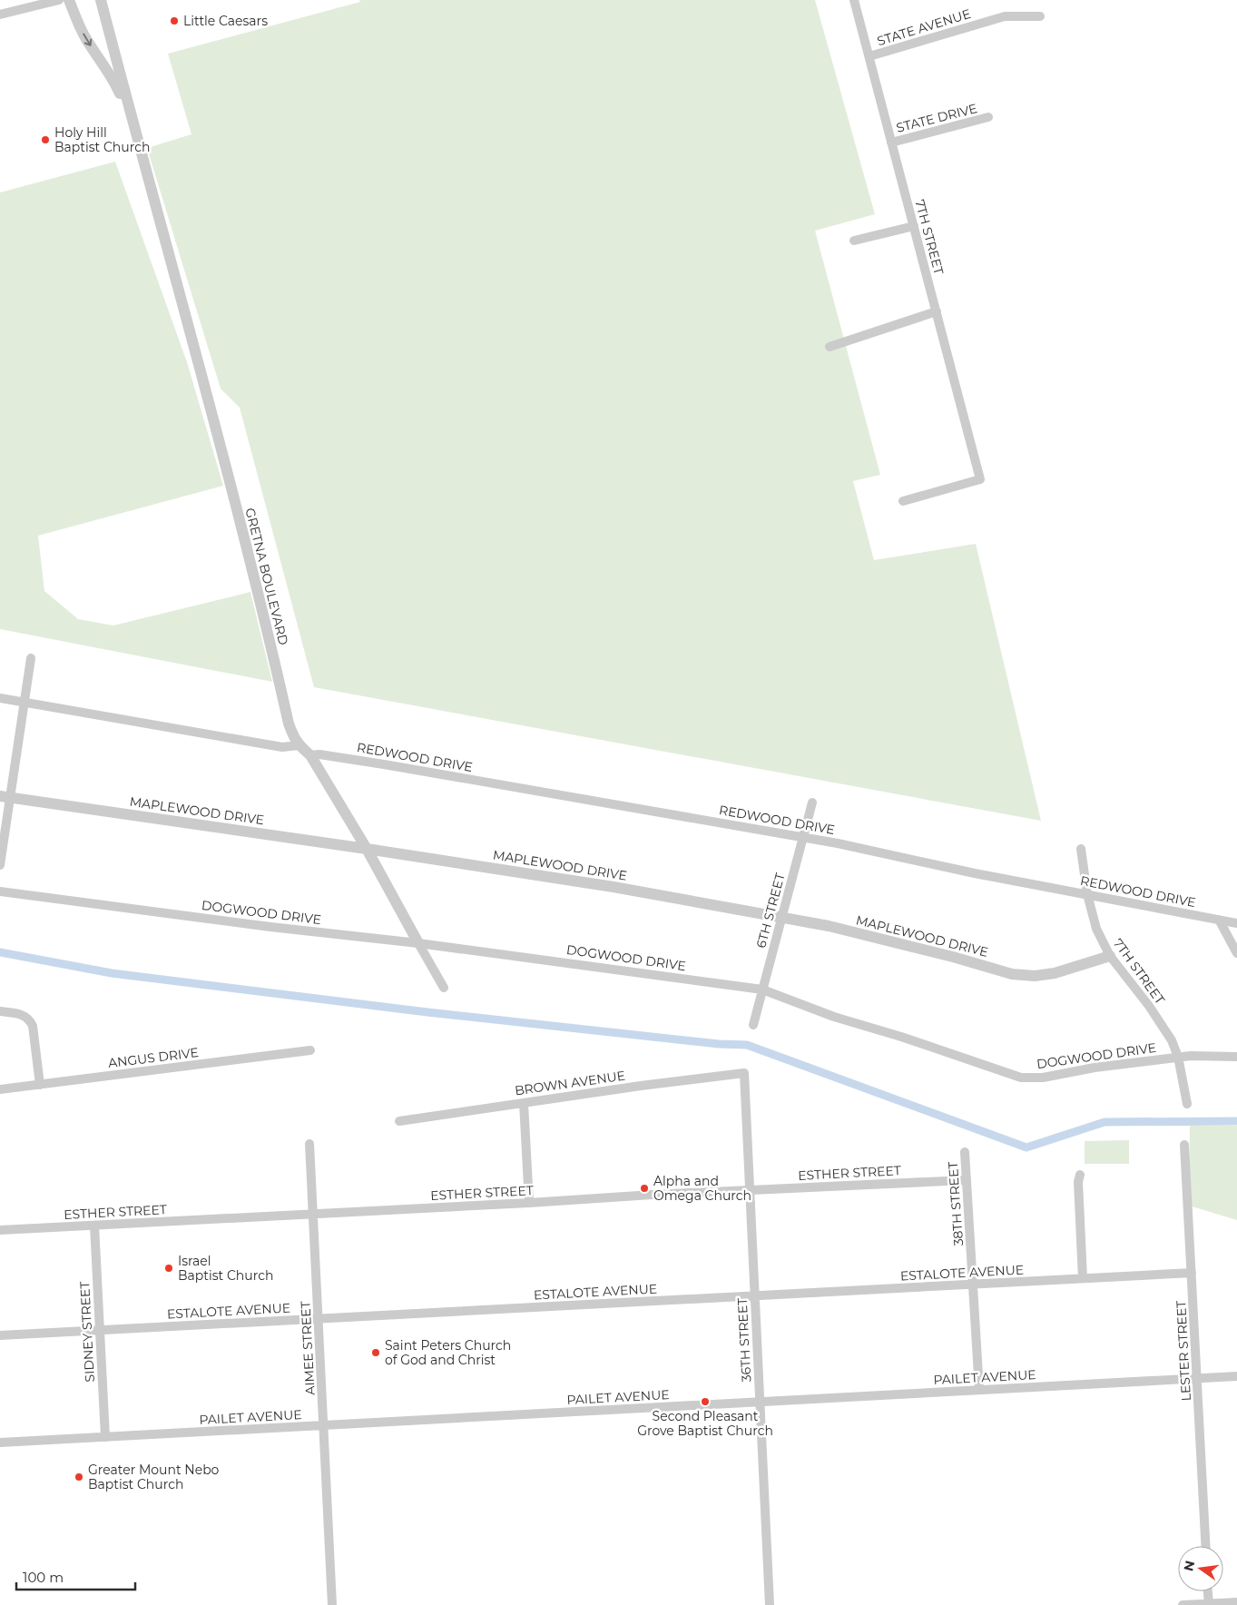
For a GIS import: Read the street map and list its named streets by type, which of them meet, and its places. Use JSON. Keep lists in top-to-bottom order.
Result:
{
  "streets": {
    "street": [
      "STATE AVENUE",
      "STATE DRIVE",
      "7TH STREET",
      "GRETNA BOULEVARD",
      "REDWOOD DRIVE",
      "MAPLEWOOD DRIVE",
      "6TH STREET",
      "DOGWOOD DRIVE",
      "ANGUS DRIVE",
      "BROWN AVENUE",
      "ESTHER STREET",
      "38TH STREET",
      "ESTALOTE AVENUE",
      "SIDNEY STREET",
      "36TH STREET",
      "AIMEE STREET",
      "LESTER STREET",
      "PAILET AVENUE"
    ]
  },
  "crossings": [
    ["STATE AVENUE", "7TH STREET"],
    ["STATE DRIVE", "7TH STREET"],
    ["7TH STREET", "REDWOOD DRIVE"],
    ["7TH STREET", "MAPLEWOOD DRIVE"],
    ["7TH STREET", "DOGWOOD DRIVE"],
    ["GRETNA BOULEVARD", "REDWOOD DRIVE"],
    ["GRETNA BOULEVARD", "MAPLEWOOD DRIVE"],
    ["GRETNA BOULEVARD", "DOGWOOD DRIVE"],
    ["REDWOOD DRIVE", "6TH STREET"],
    ["MAPLEWOOD DRIVE", "6TH STREET"],
    ["6TH STREET", "DOGWOOD DRIVE"],
    ["BROWN AVENUE", "36TH STREET"],
    ["ESTHER STREET", "38TH STREET"],
    ["ESTHER STREET", "SIDNEY STREET"],
    ["ESTHER STREET", "36TH STREET"],
    ["ESTHER STREET", "AIMEE STREET"],
    ["38TH STREET", "ESTALOTE AVENUE"],
    ["38TH STREET", "PAILET AVENUE"],
    ["ESTALOTE AVENUE", "SIDNEY STREET"],
    ["ESTALOTE AVENUE", "36TH STREET"],
    ["ESTALOTE AVENUE", "AIMEE STREET"],
    ["ESTALOTE AVENUE", "LESTER STREET"],
    ["SIDNEY STREET", "PAILET AVENUE"],
    ["36TH STREET", "PAILET AVENUE"],
    ["AIMEE STREET", "PAILET AVENUE"],
    ["LESTER STREET", "PAILET AVENUE"]
  ],
  "places": [
    "Little Caesars",
    "Holy Hill Baptist Church",
    "Alpha and Omega Church",
    "Israel Baptist Church",
    "Saint Peters Church of God and Christ",
    "Second Pleasant Grove Baptist Church",
    "Greater Mount Nebo Baptist Church"
  ],
  "scale_bar": "100 m",
  "north": "left"
}
